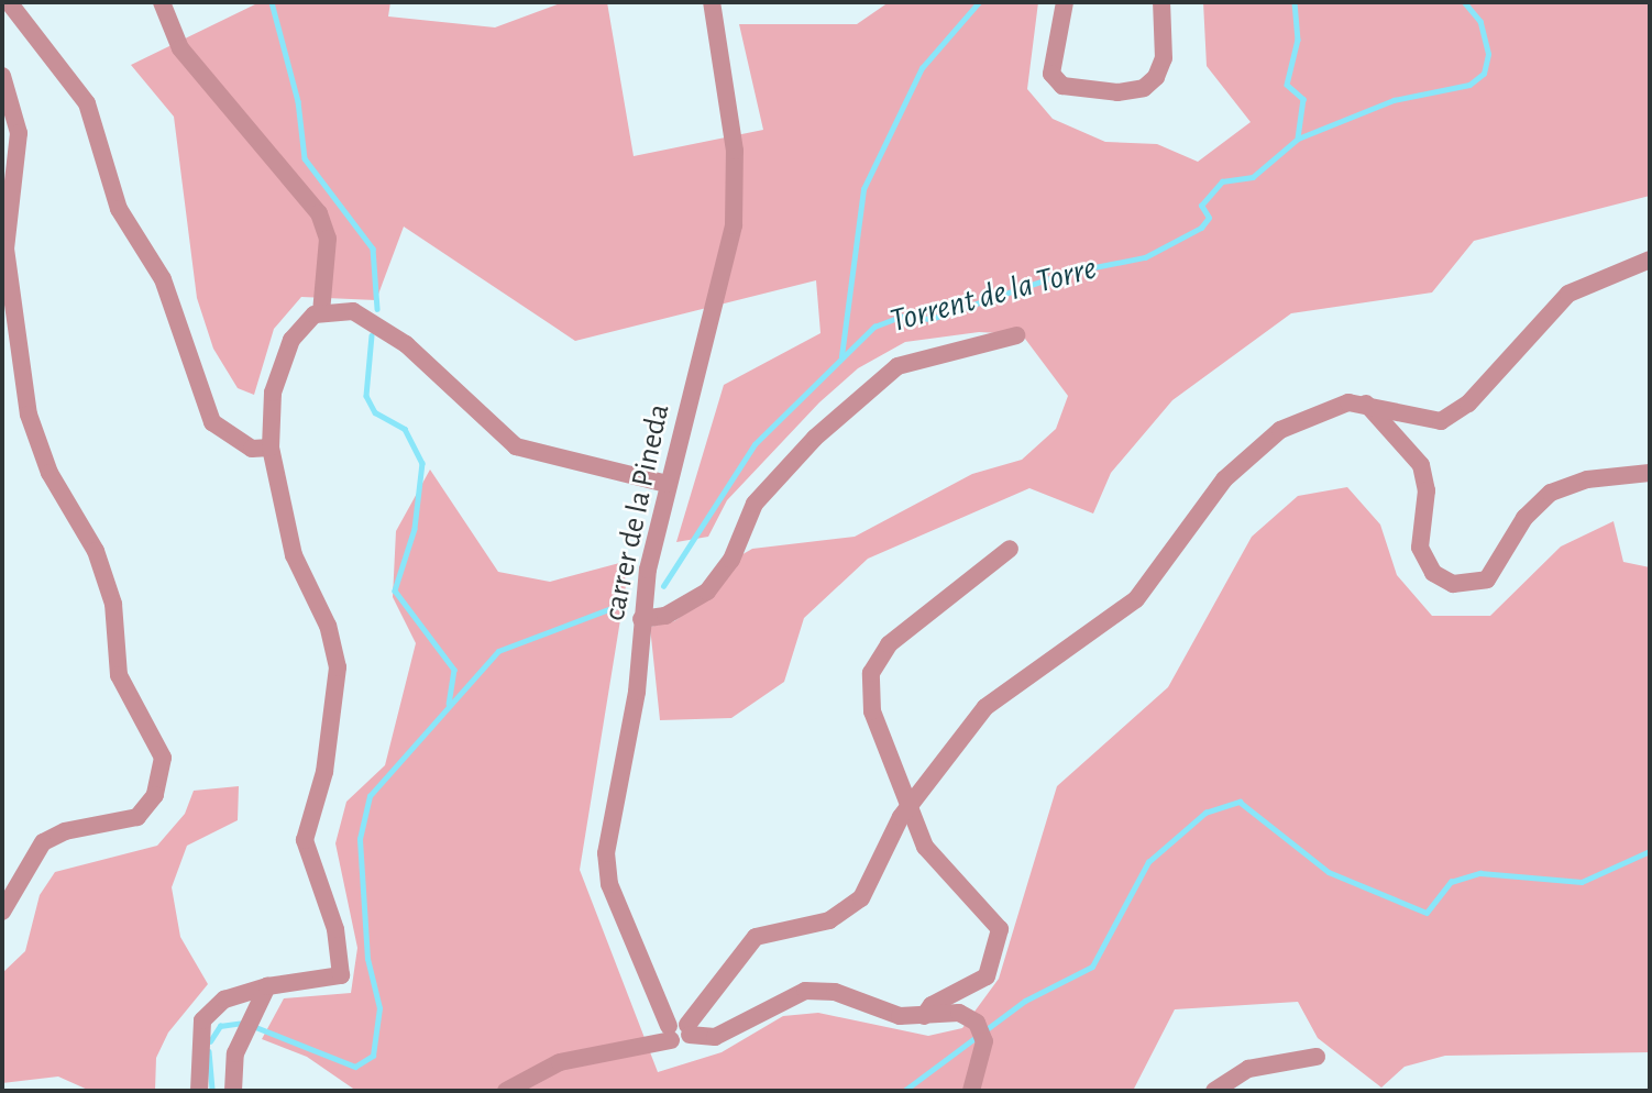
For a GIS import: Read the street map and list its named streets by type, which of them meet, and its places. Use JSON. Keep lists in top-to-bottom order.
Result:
{
  "streets": {
    "street": ["carrer de la Pineda"]
  },
  "water": ["Torrent de la Torre"]
}
